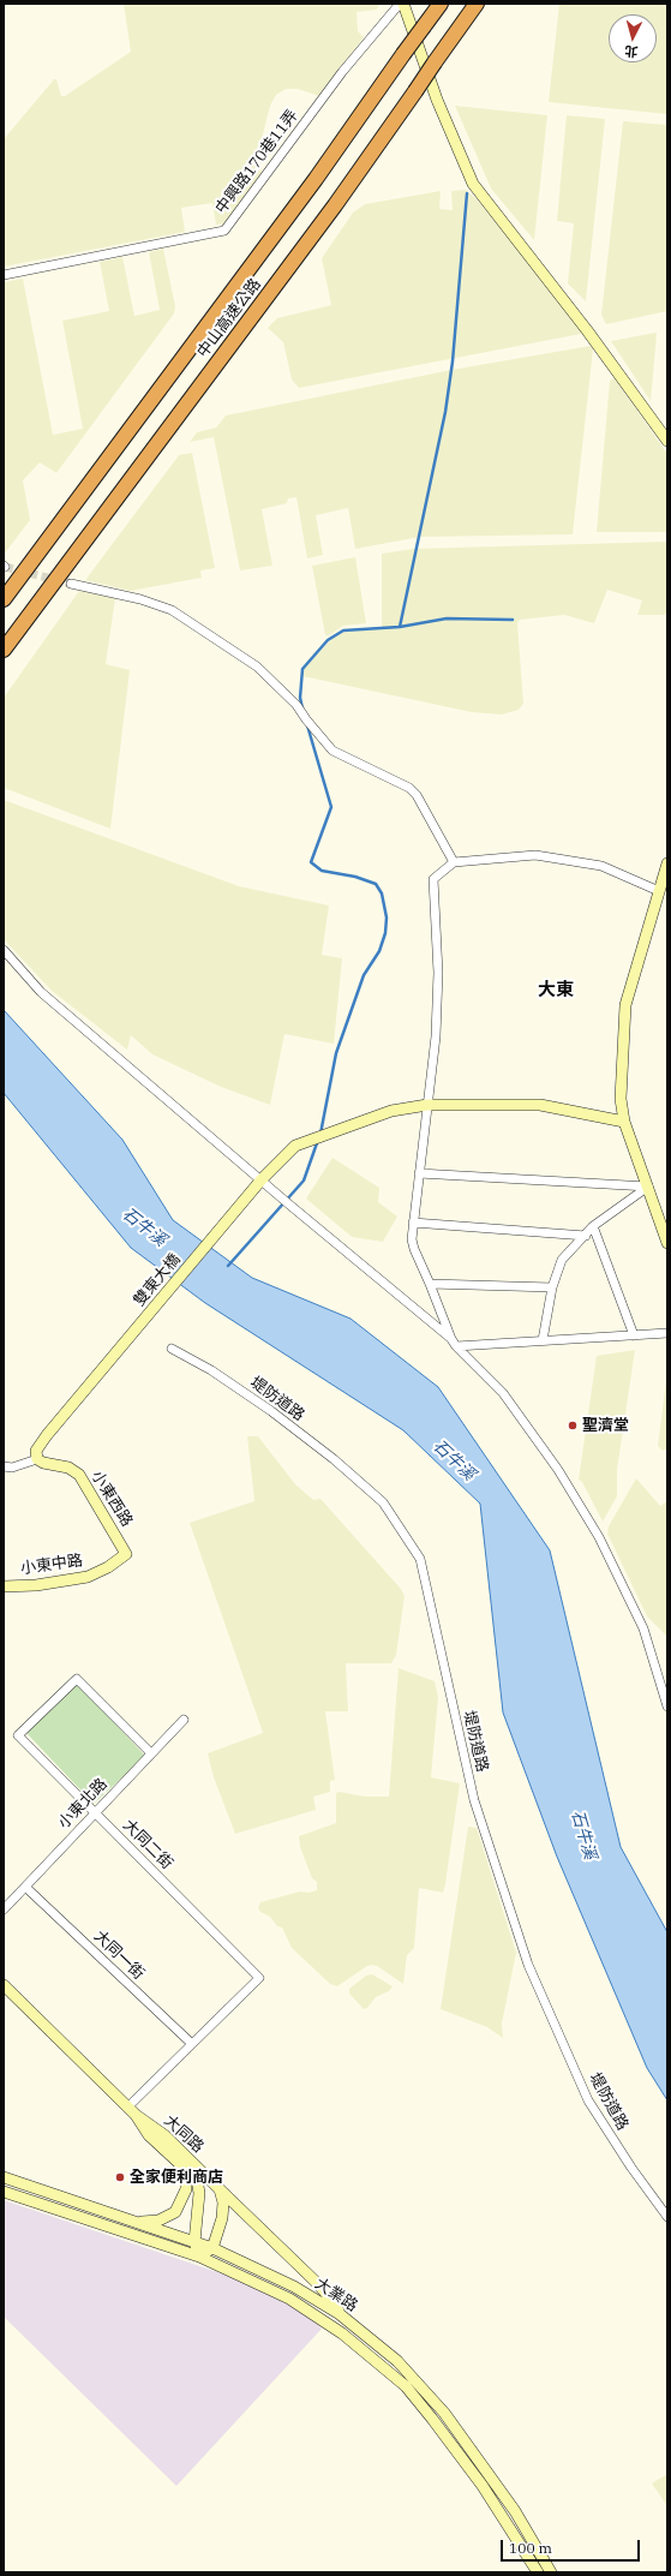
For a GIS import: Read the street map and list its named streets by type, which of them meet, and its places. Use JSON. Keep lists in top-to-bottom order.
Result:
{
  "streets": {
    "highway": ["中山高速公路"],
    "main road": [
      "雙東大橋",
      "小東西路",
      "小東中路",
      "大同路",
      "大業路"
    ],
    "street": [
      "中興路170巷11弄",
      "堤防道路",
      "小東北路",
      "大同二街",
      "大同一街"
    ]
  },
  "crossings": [
    ["雙東大橋", "小東西路"],
    ["小東西路", "小東中路"],
    ["小東北路", "大同二街"],
    ["小東北路", "大同一街"],
    ["大同二街", "大同一街"],
    ["大同二街", "大同路"],
    ["大同路", "大業路"]
  ],
  "districts": ["大東"],
  "water": ["石牛溪"],
  "places": ["聖濟堂", "全家便利商店"],
  "scale_bar": "100 m",
  "north": "bottom"
}
